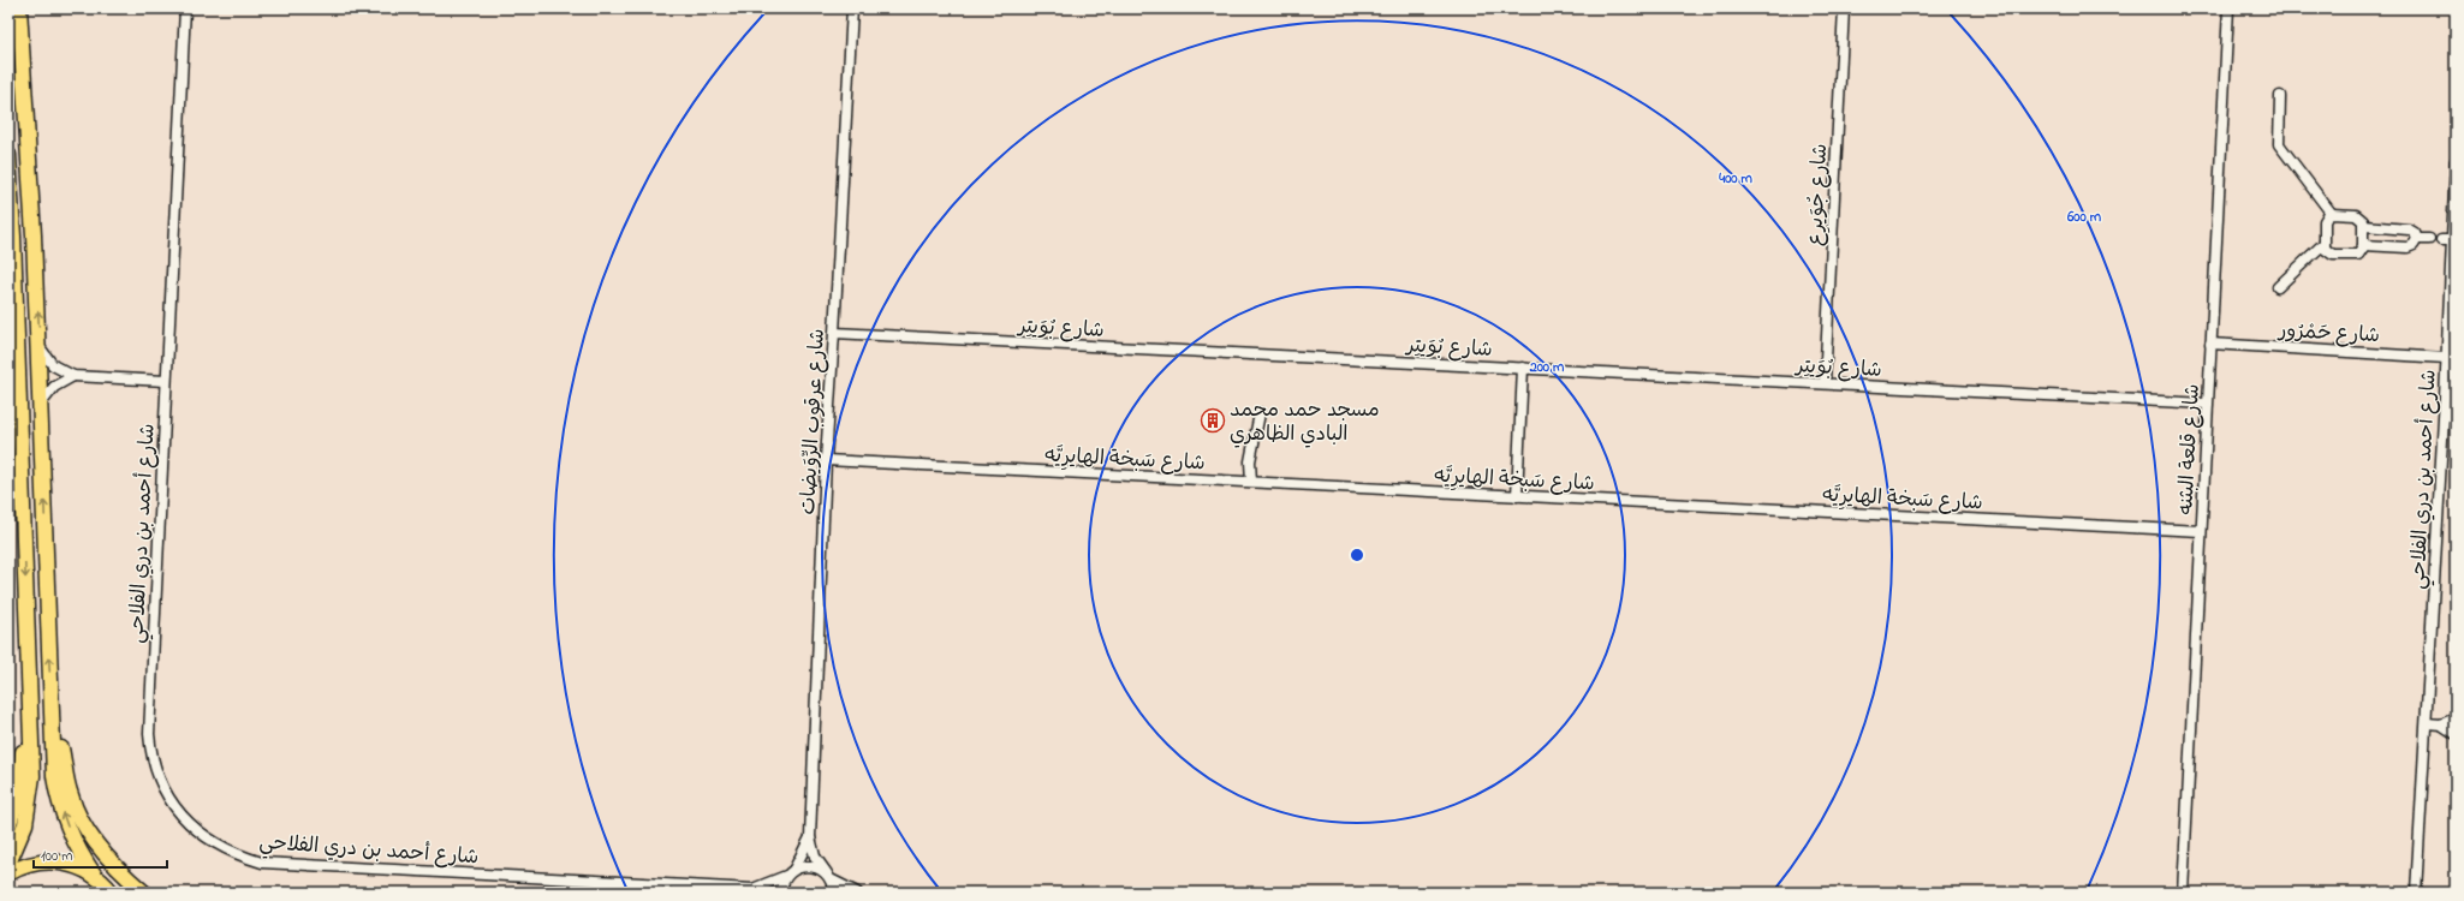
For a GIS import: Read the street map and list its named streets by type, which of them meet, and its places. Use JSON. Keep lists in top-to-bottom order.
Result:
{
  "streets": {
    "street": [
      "شارع جُوَيرِع",
      "شارع بُوَيتِر",
      "شارع حَمْرُور",
      "شارع عرقوب الرِّوَيضات",
      "شارع قلعة البثنه",
      "شارع سَبخة الهايرِيَّه",
      "شارع أحمد بن دري الفلاحي"
    ]
  },
  "crossings": [
    ["شارع جُوَيرِع", "شارع بُوَيتِر"],
    ["شارع بُوَيتِر", "شارع عرقوب الرِّوَيضات"],
    ["شارع بُوَيتِر", "شارع قلعة البثنه"],
    ["شارع حَمْرُور", "شارع قلعة البثنه"],
    ["شارع حَمْرُور", "شارع أحمد بن دري الفلاحي"],
    ["شارع عرقوب الرِّوَيضات", "شارع سَبخة الهايرِيَّه"],
    ["شارع قلعة البثنه", "شارع سَبخة الهايرِيَّه"]
  ],
  "places": {
    "building": ["مسجد حمد محمد البادي الظاهري"]
  },
  "scale_bar": "100 m",
  "rings": ["400 m", "600 m", "200 m"]
}
